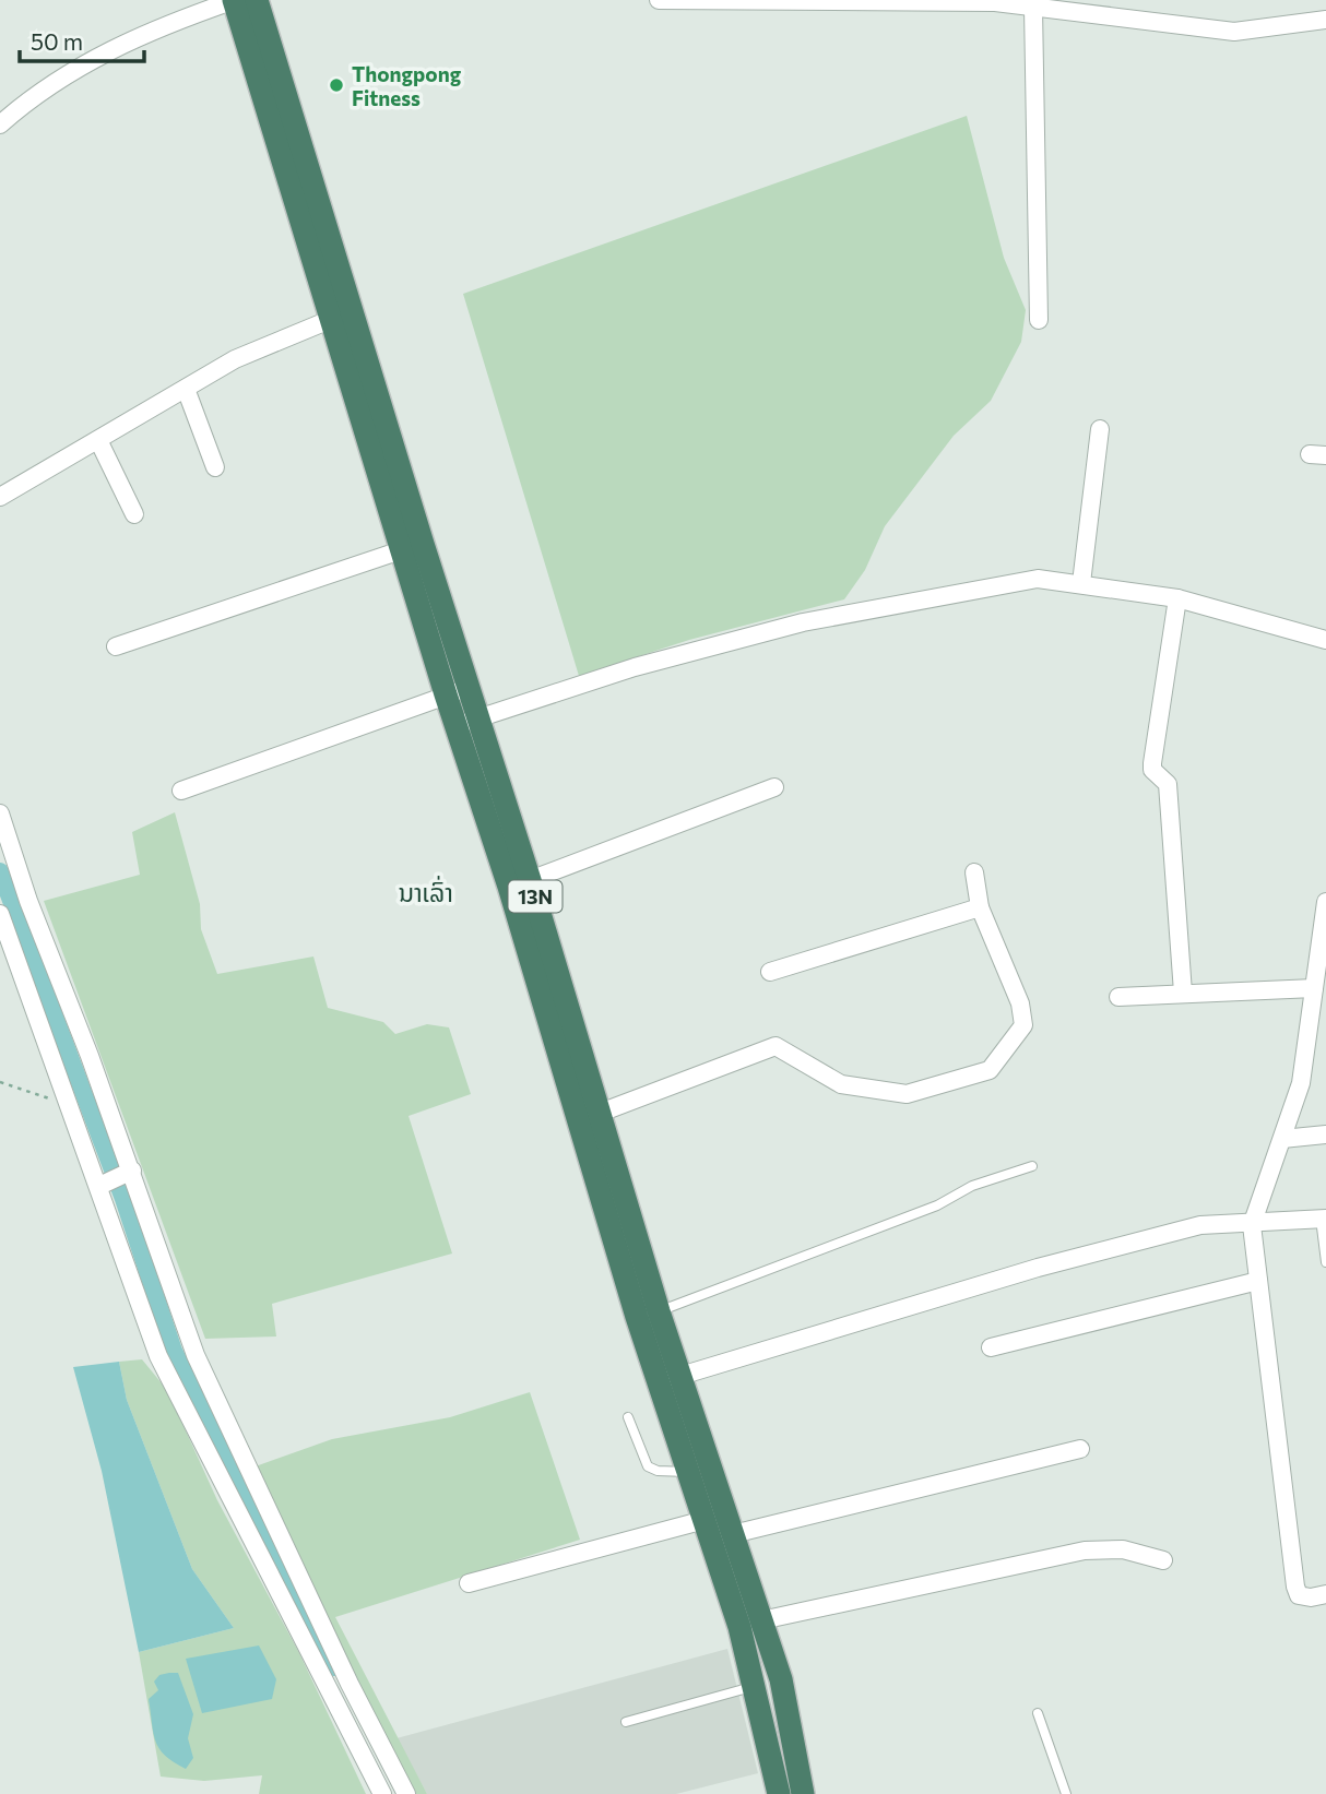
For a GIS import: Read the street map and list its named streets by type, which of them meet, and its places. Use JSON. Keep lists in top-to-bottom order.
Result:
{
  "streets": {
    "highway": ["13N"]
  },
  "districts": ["ນາເລົ່າ"],
  "places": ["Thongpong Fitness"],
  "scale_bar": "50 m"
}
